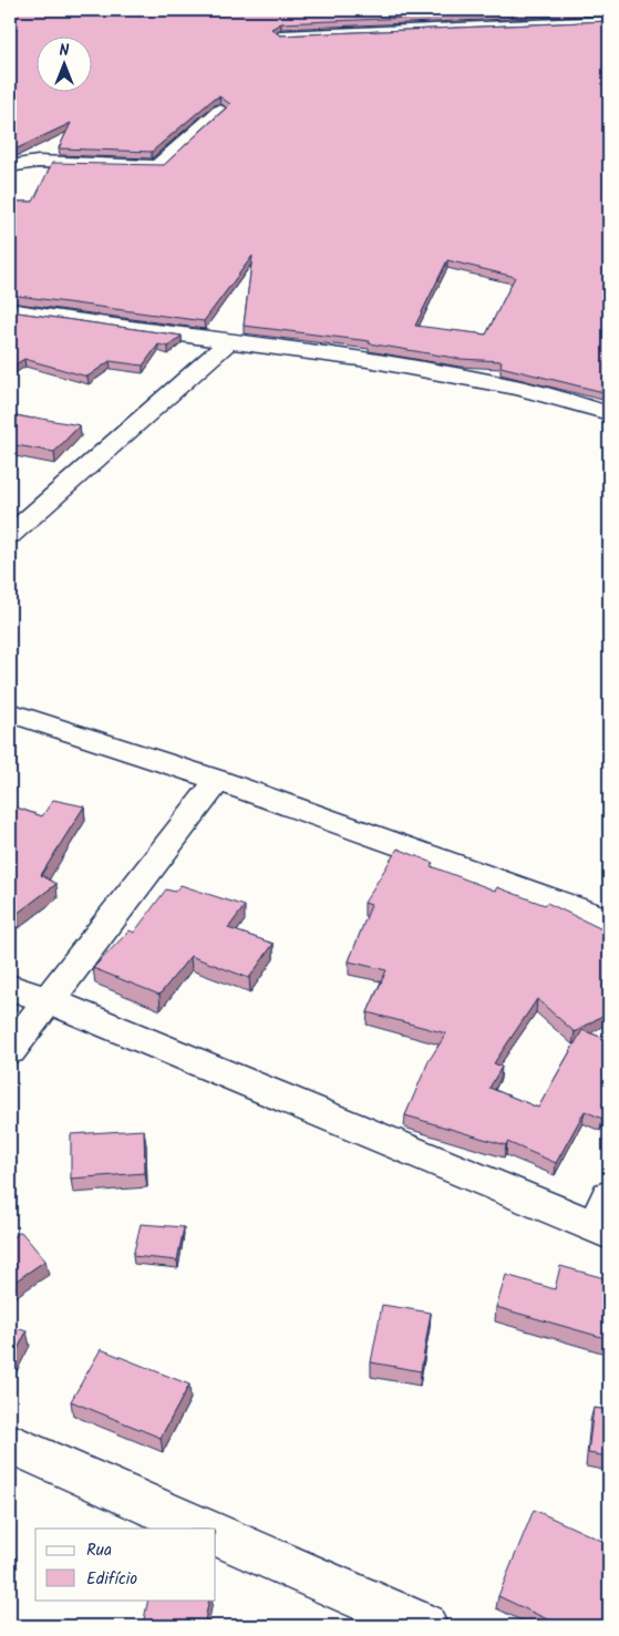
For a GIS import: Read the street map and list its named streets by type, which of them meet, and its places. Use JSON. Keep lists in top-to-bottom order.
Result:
{
  "legend": ["Rua", "Edifício"],
  "north": "top"
}
